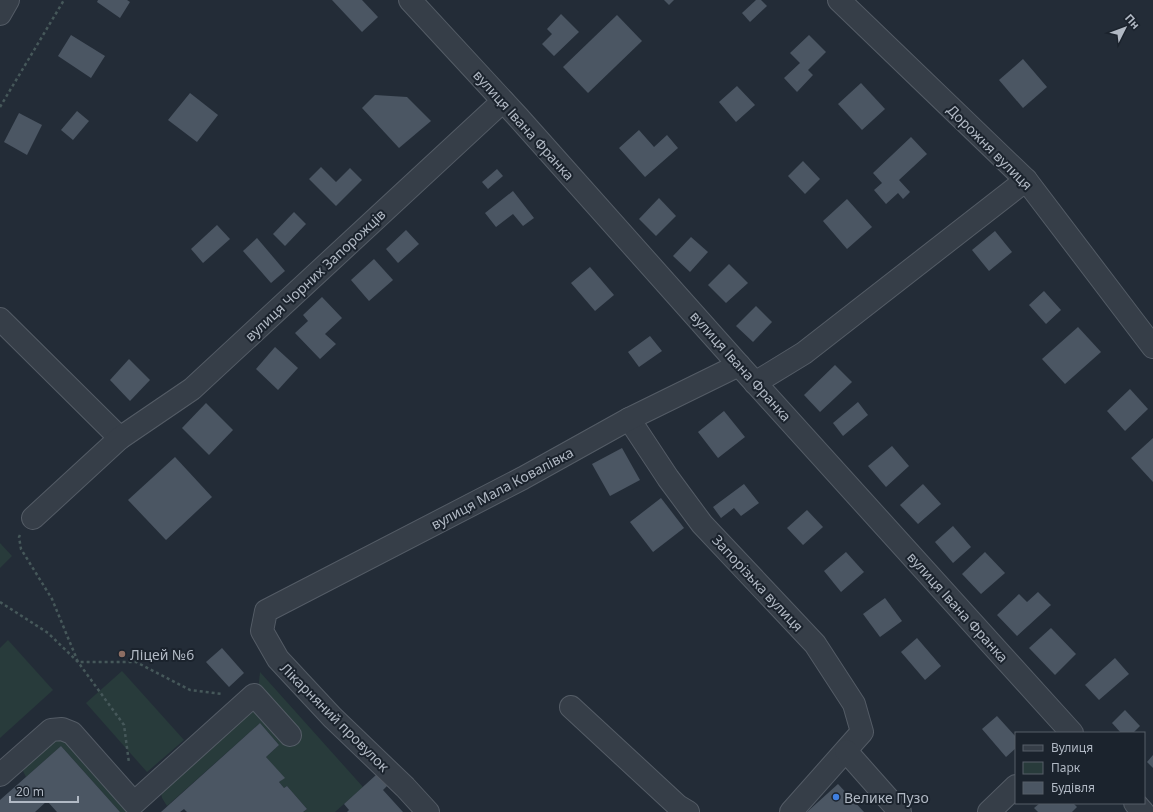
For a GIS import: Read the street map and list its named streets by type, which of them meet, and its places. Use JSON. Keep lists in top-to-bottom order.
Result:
{
  "streets": {
    "street": [
      "вулиця Івана Франка",
      "Дорожня вулиця",
      "вулиця Чорних Запорожців",
      "вулиця Мала Ковалівка",
      "Запорізька вулиця",
      "Лікарняний провулок"
    ]
  },
  "crossings": [
    ["вулиця Івана Франка", "вулиця Чорних Запорожців"],
    ["вулиця Івана Франка", "вулиця Мала Ковалівка"],
    ["вулиця Мала Ковалівка", "Запорізька вулиця"],
    ["вулиця Мала Ковалівка", "Лікарняний провулок"]
  ],
  "places": ["Ліцей №6", "Велике Пузо"],
  "legend": ["Вулиця", "Парк", "Будівля"],
  "scale_bar": "20 m",
  "north": "top right"
}
